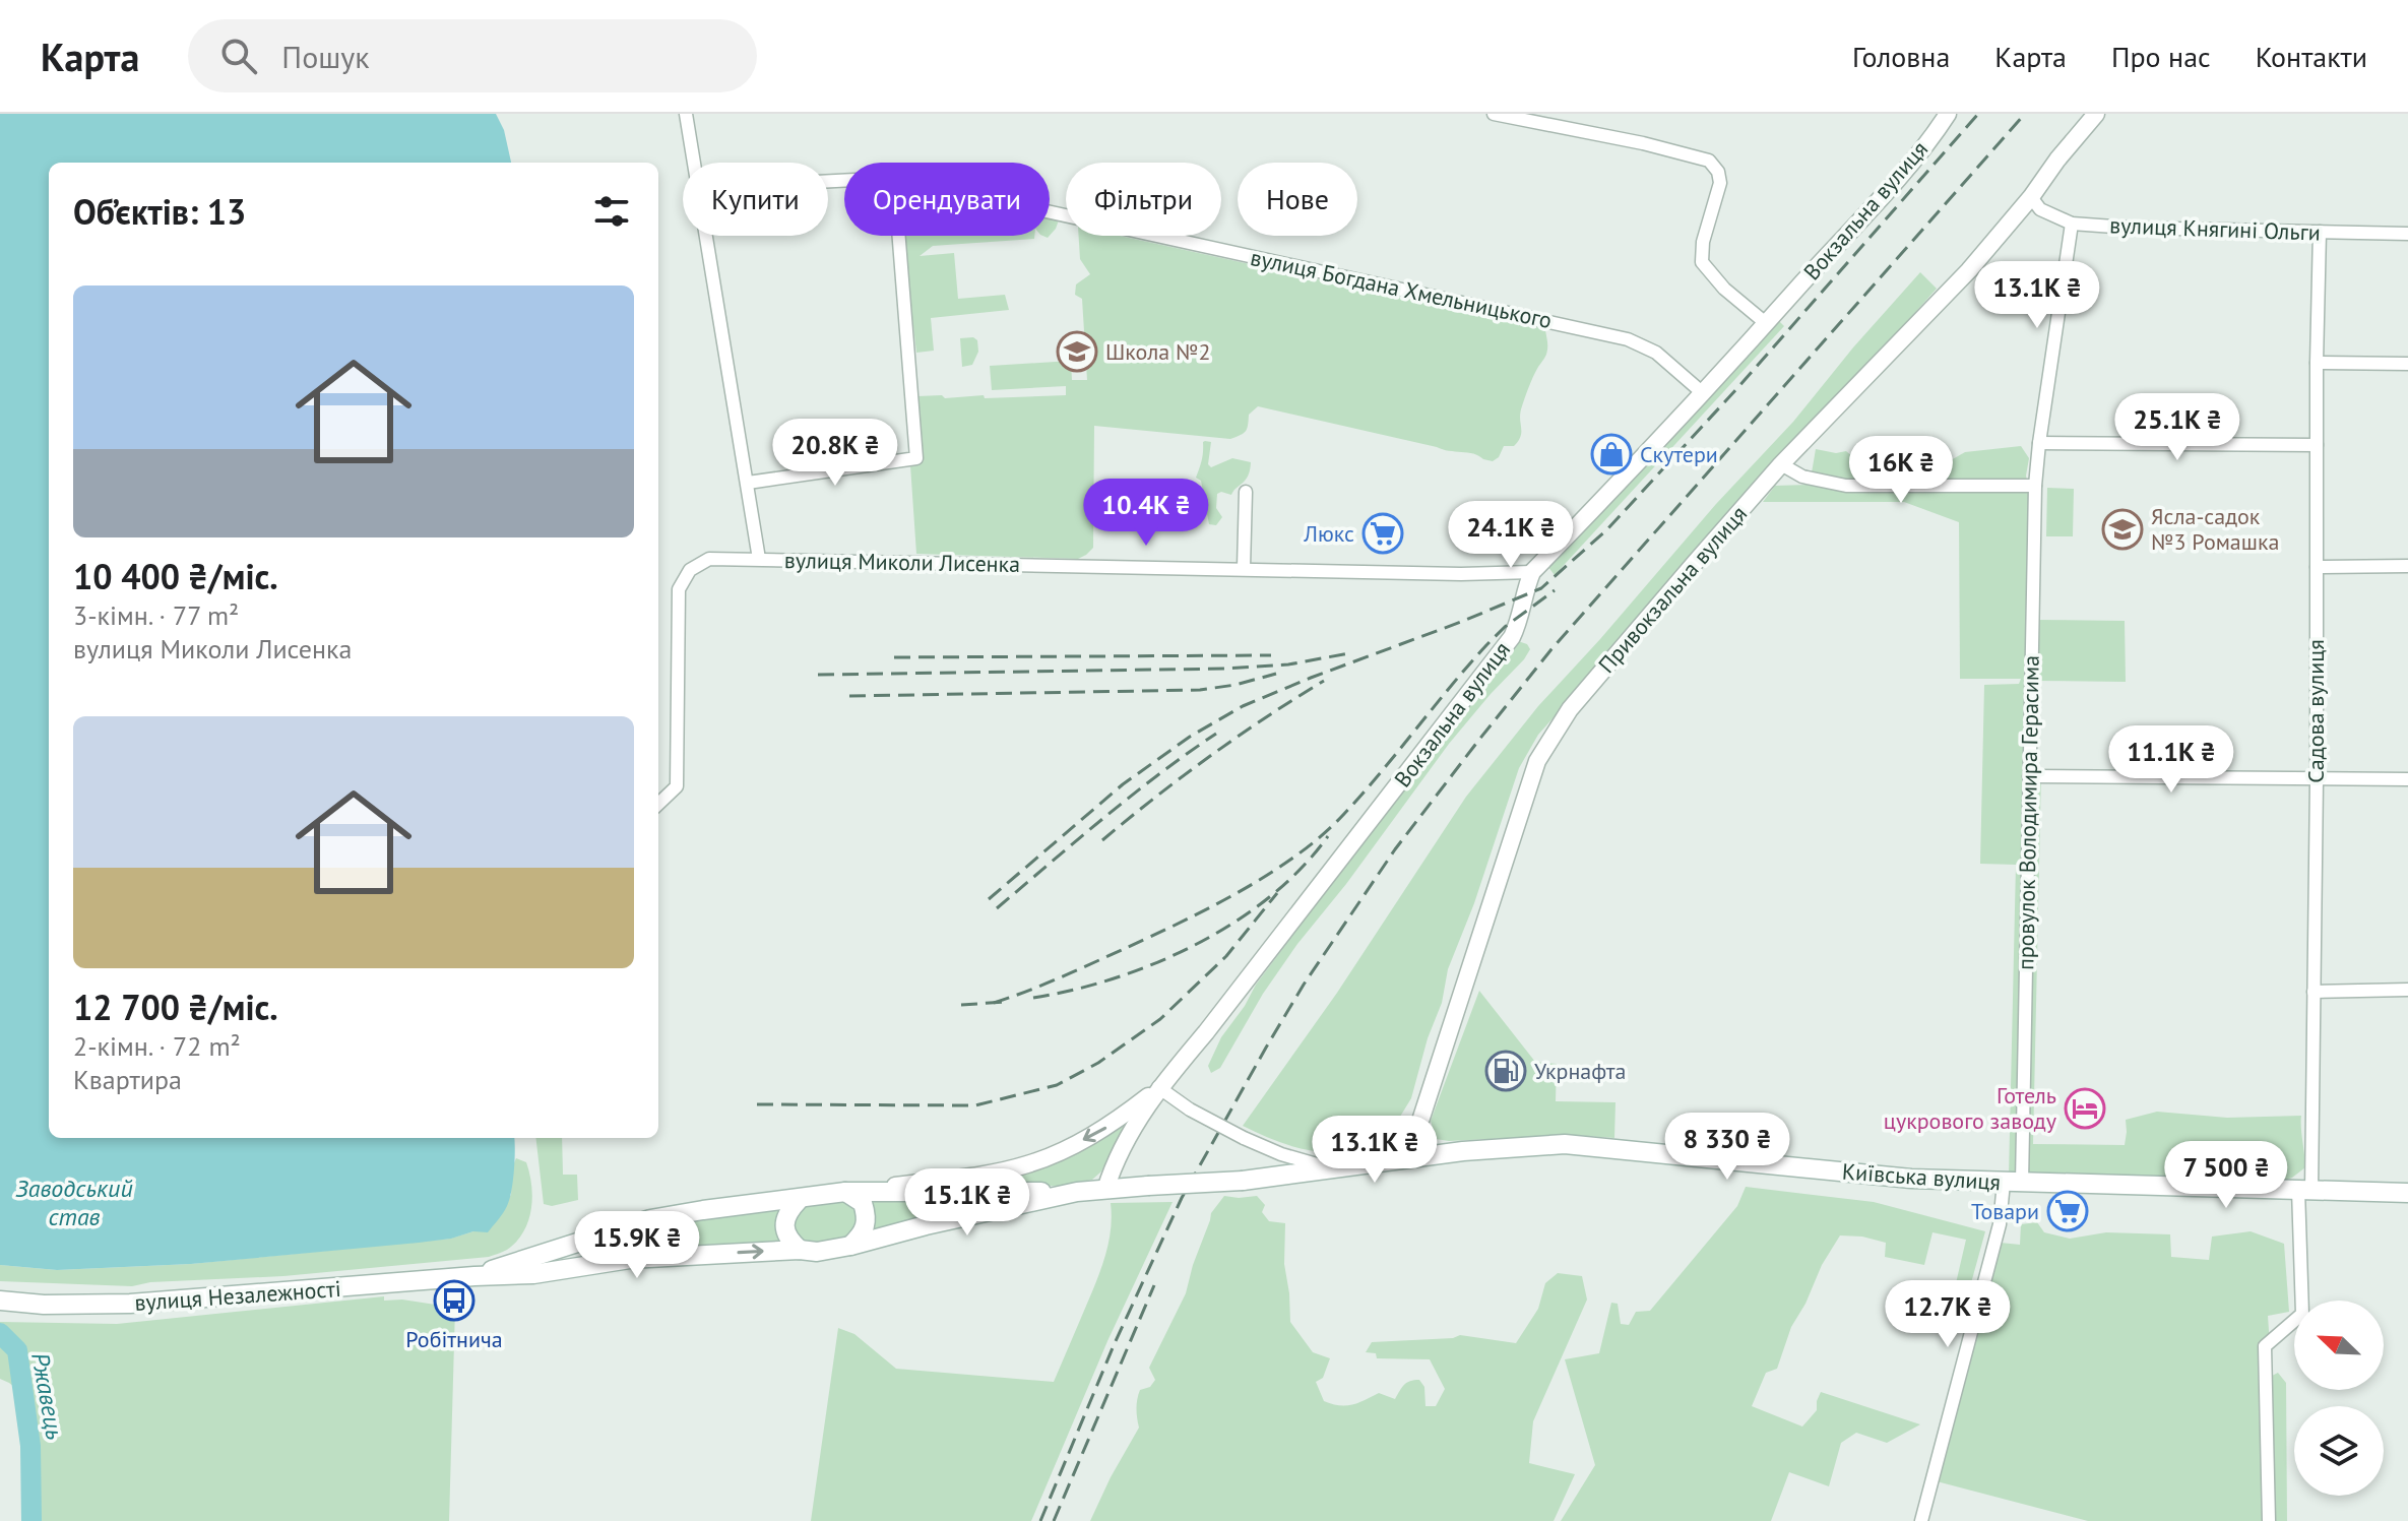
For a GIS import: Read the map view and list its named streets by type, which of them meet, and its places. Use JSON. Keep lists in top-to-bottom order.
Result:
{
  "streets": {
    "main road": ["Київська вулиця", "вулиця Незалежності"],
    "street": [
      "Вокзальна вулиця",
      "вулиця Княгині Ольги",
      "вулиця Богдана Хмельницького",
      "вулиця Миколи Лисенка",
      "Привокзальна вулиця",
      "Садова вулиця",
      "провулок Володимира Герасима"
    ]
  },
  "crossings": [
    ["Вокзальна вулиця", "вулиця Богдана Хмельницького"],
    ["Вокзальна вулиця", "вулиця Миколи Лисенка"],
    ["Вокзальна вулиця", "вулиця Незалежності"],
    ["вулиця Княгині Ольги", "Привокзальна вулиця"],
    ["вулиця Княгині Ольги", "Садова вулиця"],
    ["вулиця Княгині Ольги", "провулок Володимира Герасима"],
    ["Привокзальна вулиця", "Київська вулиця"],
    ["Садова вулиця", "Київська вулиця"],
    ["провулок Володимира Герасима", "Київська вулиця"],
    ["Київська вулиця", "вулиця Незалежності"]
  ],
  "water": ["Заводський став", "Ржавець"],
  "places": {
    "school or university": ["Школа №2", "Ясла-садок №3 Ромашка"],
    "shop": ["Скутери"],
    "supermarket": ["Люкс", "Товари"],
    "fuel station": ["Укрнафта"],
    "hotel": ["Готель цукрового заводу"],
    "bus stop": ["Робітнича"]
  },
  "north": "top left",
  "page": {
    "header": "Карта",
    "search": "Пошук",
    "nav": [
      "Головна",
      "Карта",
      "Про нас",
      "Контакти"
    ],
    "chip": [
      "Купити",
      "Орендувати",
      "Фільтри",
      "Нове"
    ],
    "heading": "Об’єктів: 13",
    "list": [
      {
        "name": "10 400 ₴/міс.",
        "note": "3-кімн. · 77 m² · вулиця Миколи Лисенка"
      },
      {
        "name": "12 700 ₴/міс.",
        "note": "2-кімн. · 72 m² · Квартира"
      }
    ],
    "price": [
      "13.1K ₴",
      "25.1K ₴",
      "20.8K ₴",
      "16K ₴",
      "10.4K ₴",
      "24.1K ₴",
      "11.1K ₴",
      "8 330 ₴",
      "13.1K ₴",
      "7 500 ₴",
      "15.1K ₴",
      "15.9K ₴",
      "12.7K ₴"
    ]
  }
}
